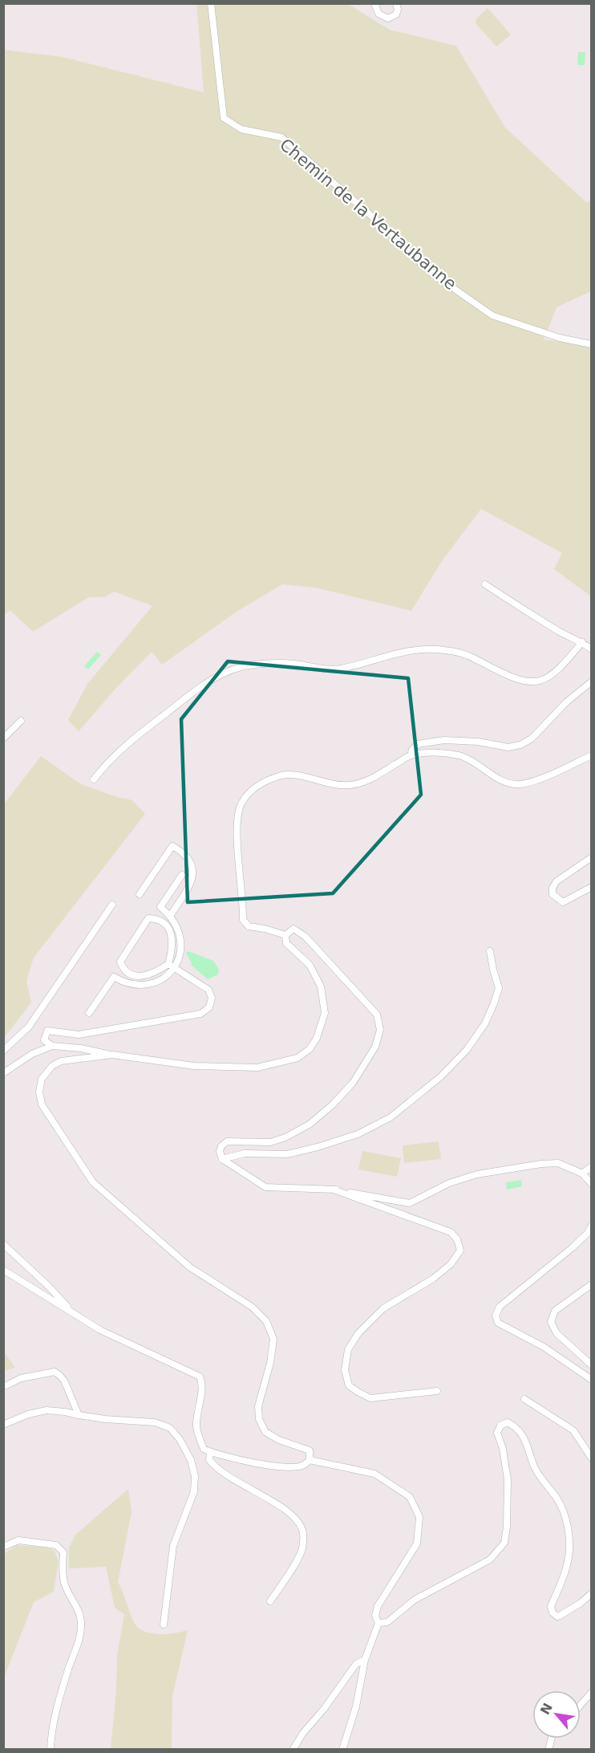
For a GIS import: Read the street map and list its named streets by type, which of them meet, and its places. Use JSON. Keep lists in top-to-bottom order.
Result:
{
  "streets": {
    "street": ["Chemin de la Vertaubanne"]
  },
  "north": "top left"
}
